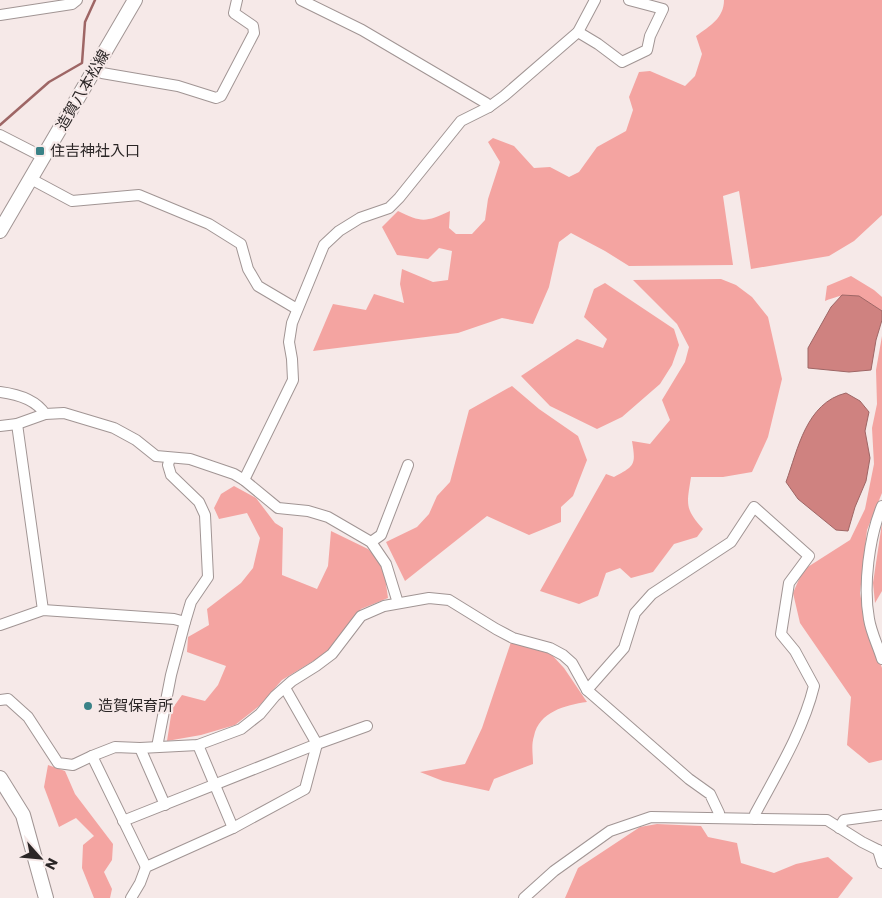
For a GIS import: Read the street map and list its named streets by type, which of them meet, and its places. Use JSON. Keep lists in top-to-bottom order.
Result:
{
  "streets": {
    "main road": ["造賀八本松線"]
  },
  "places": {
    "transit": ["住吉神社入口"],
    "other": ["造賀保育所"]
  },
  "north": "bottom right"
}
